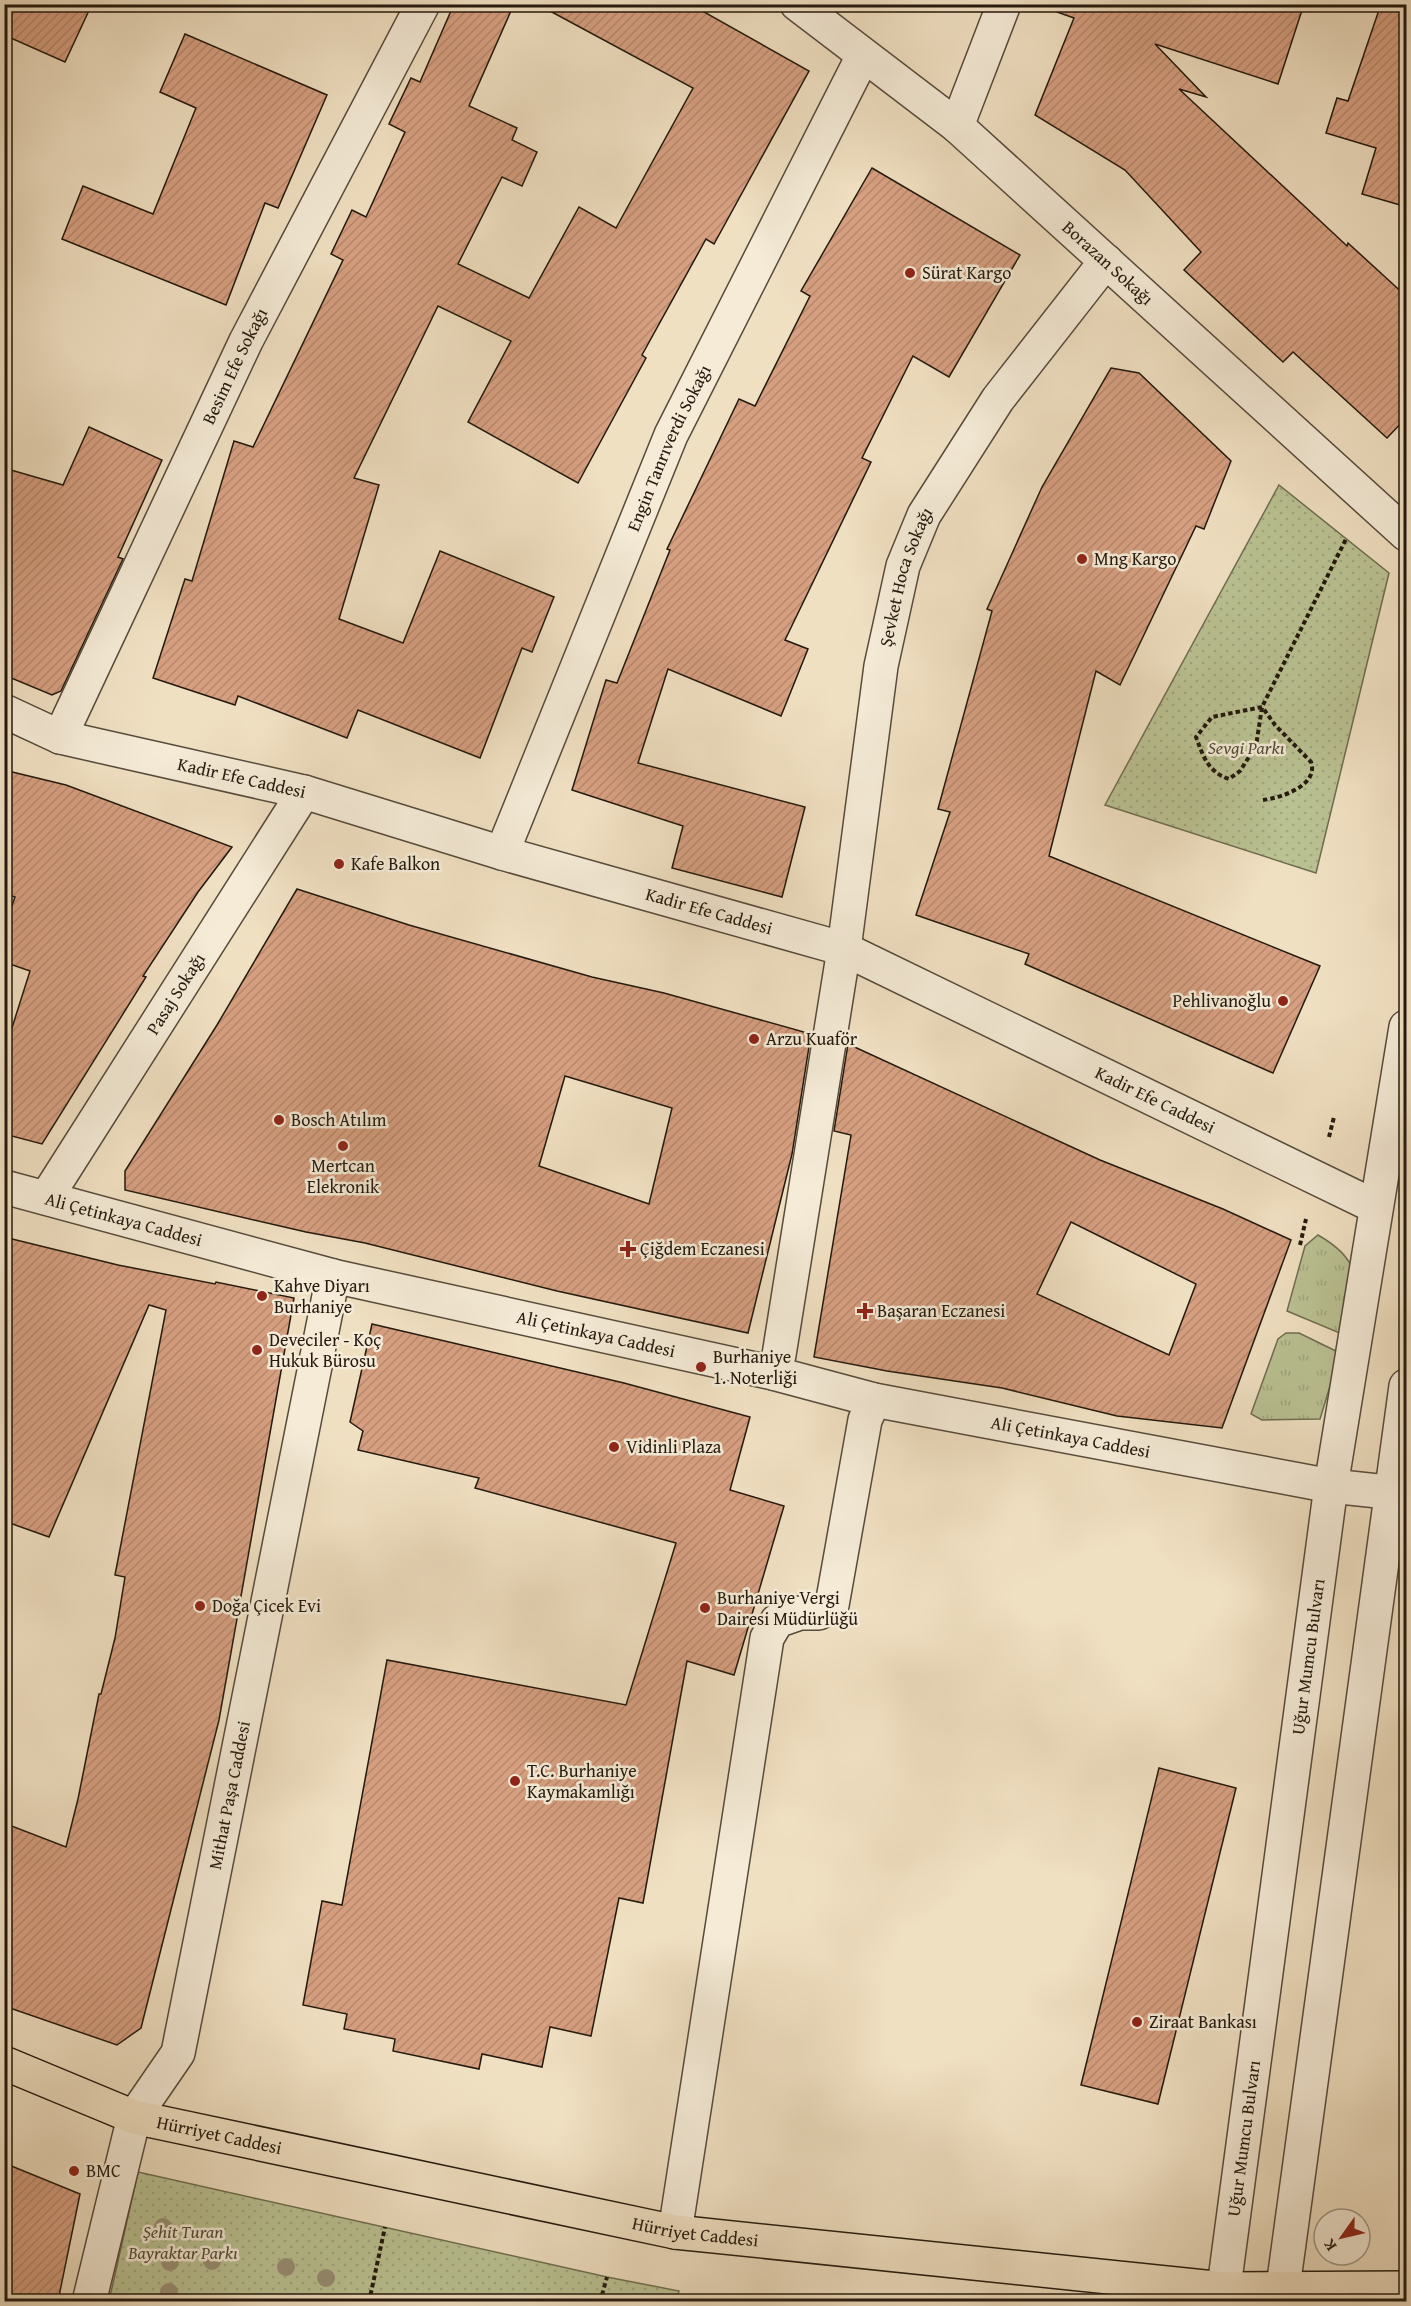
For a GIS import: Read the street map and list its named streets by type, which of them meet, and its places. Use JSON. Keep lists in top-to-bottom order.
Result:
{
  "streets": {
    "main road": ["Hürriyet Caddesi"],
    "street": [
      "Borazan Sokağı",
      "Besim Efe Sokağı",
      "Engin Tanrıverdi Sokağı",
      "Şevket Hoca Sokağı",
      "Kadir Efe Caddesi",
      "Pasaj Sokağı",
      "Ali Çetinkaya Caddesi",
      "Uğur Mumcu Bulvarı",
      "Mithat Paşa Caddesi"
    ]
  },
  "crossings": [
    ["Borazan Sokağı", "Engin Tanrıverdi Sokağı"],
    ["Borazan Sokağı", "Şevket Hoca Sokağı"],
    ["Besim Efe Sokağı", "Kadir Efe Caddesi"],
    ["Engin Tanrıverdi Sokağı", "Kadir Efe Caddesi"],
    ["Şevket Hoca Sokağı", "Kadir Efe Caddesi"],
    ["Şevket Hoca Sokağı", "Ali Çetinkaya Caddesi"],
    ["Kadir Efe Caddesi", "Pasaj Sokağı"],
    ["Kadir Efe Caddesi", "Uğur Mumcu Bulvarı"],
    ["Pasaj Sokağı", "Ali Çetinkaya Caddesi"],
    ["Ali Çetinkaya Caddesi", "Uğur Mumcu Bulvarı"],
    ["Ali Çetinkaya Caddesi", "Mithat Paşa Caddesi"],
    ["Uğur Mumcu Bulvarı", "Hürriyet Caddesi"],
    ["Mithat Paşa Caddesi", "Hürriyet Caddesi"]
  ],
  "parks": ["Sevgi Parkı", "Şehit Turan Bayraktar Parkı"],
  "places": {
    "other": [
      "Sürat Kargo",
      "Mng Kargo",
      "Kafe Balkon",
      "Pehlivanoğlu",
      "Arzu Kuaför",
      "Bosch Atılım",
      "Mertcan Elekronik",
      "Kahve Diyarı Burhaniye",
      "Deveciler - Koç Hukuk Bürosu",
      "Burhaniye 1. Noterliği",
      "Vidinli Plaza",
      "Doğa Çicek Evi",
      "Burhaniye Vergi Dairesi Müdürlüğü",
      "T.C. Burhaniye Kaymakamlığı",
      "Ziraat Bankası",
      "BMC"
    ],
    "health": ["Çiğdem Eczanesi", "Başaran Eczanesi"]
  },
  "north": "bottom left"
}
